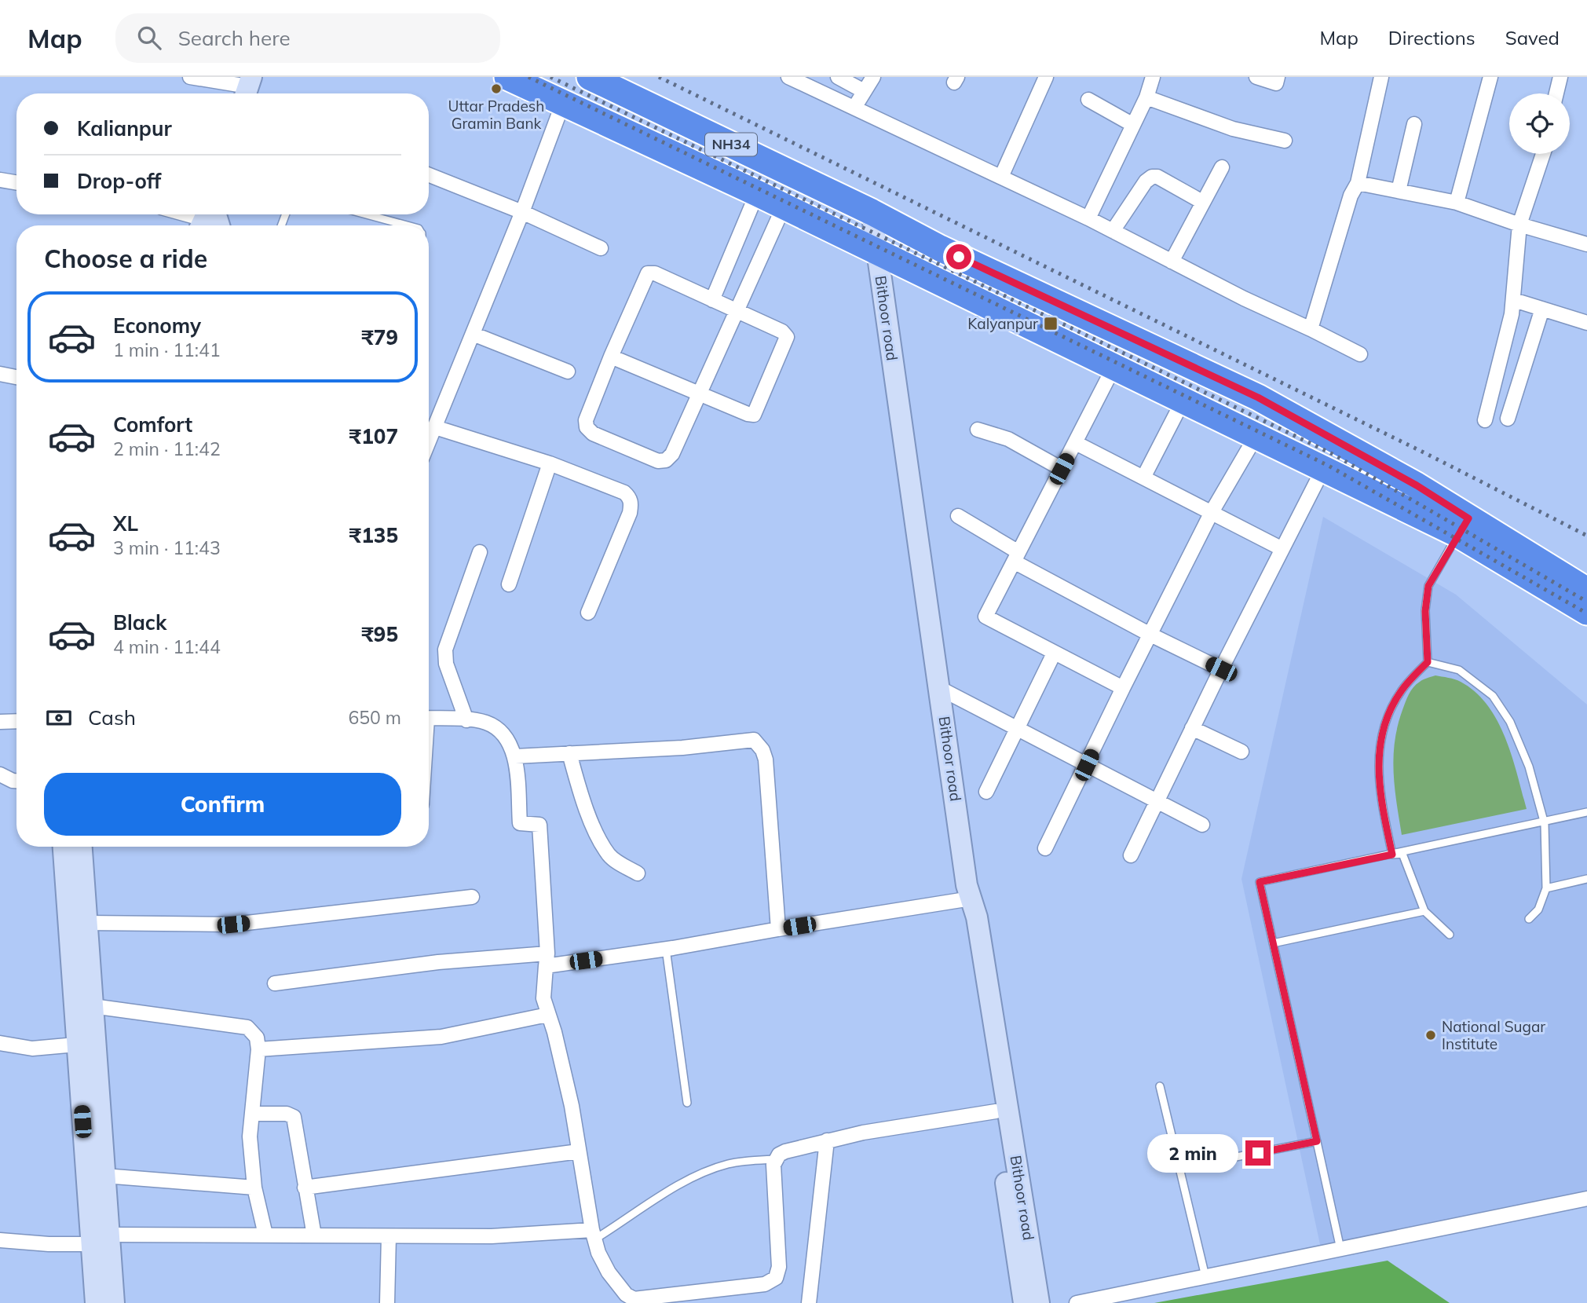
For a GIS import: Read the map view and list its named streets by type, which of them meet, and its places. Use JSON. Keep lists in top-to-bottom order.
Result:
{
  "streets": {
    "highway": ["NH34"],
    "street": ["Bithoor road"]
  },
  "crossings": [
    ["NH34", "Bithoor road"]
  ],
  "places": {
    "other": ["Uttar Pradesh Gramin Bank", "National Sugar Institute"],
    "transit": ["Kalyanpur"]
  },
  "page": {
    "header": "Map",
    "search": "Search here",
    "nav": ["Map", "Directions", "Saved"],
    "banner": ["Kalianpur", "Drop-off"],
    "heading": "Choose a ride",
    "list": [
      {
        "name": "Economy",
        "note": "1 min · 11:41",
        "value": "₹79"
      },
      {
        "name": "Comfort",
        "note": "2 min · 11:42",
        "value": "₹107"
      },
      {
        "name": "XL",
        "note": "3 min · 11:43",
        "value": "₹135"
      },
      {
        "name": "Black",
        "note": "4 min · 11:44",
        "value": "₹95"
      }
    ],
    "pay": ["Cash", "650 m"],
    "buttons": "Confirm",
    "bubble": "2 min"
  }
}
